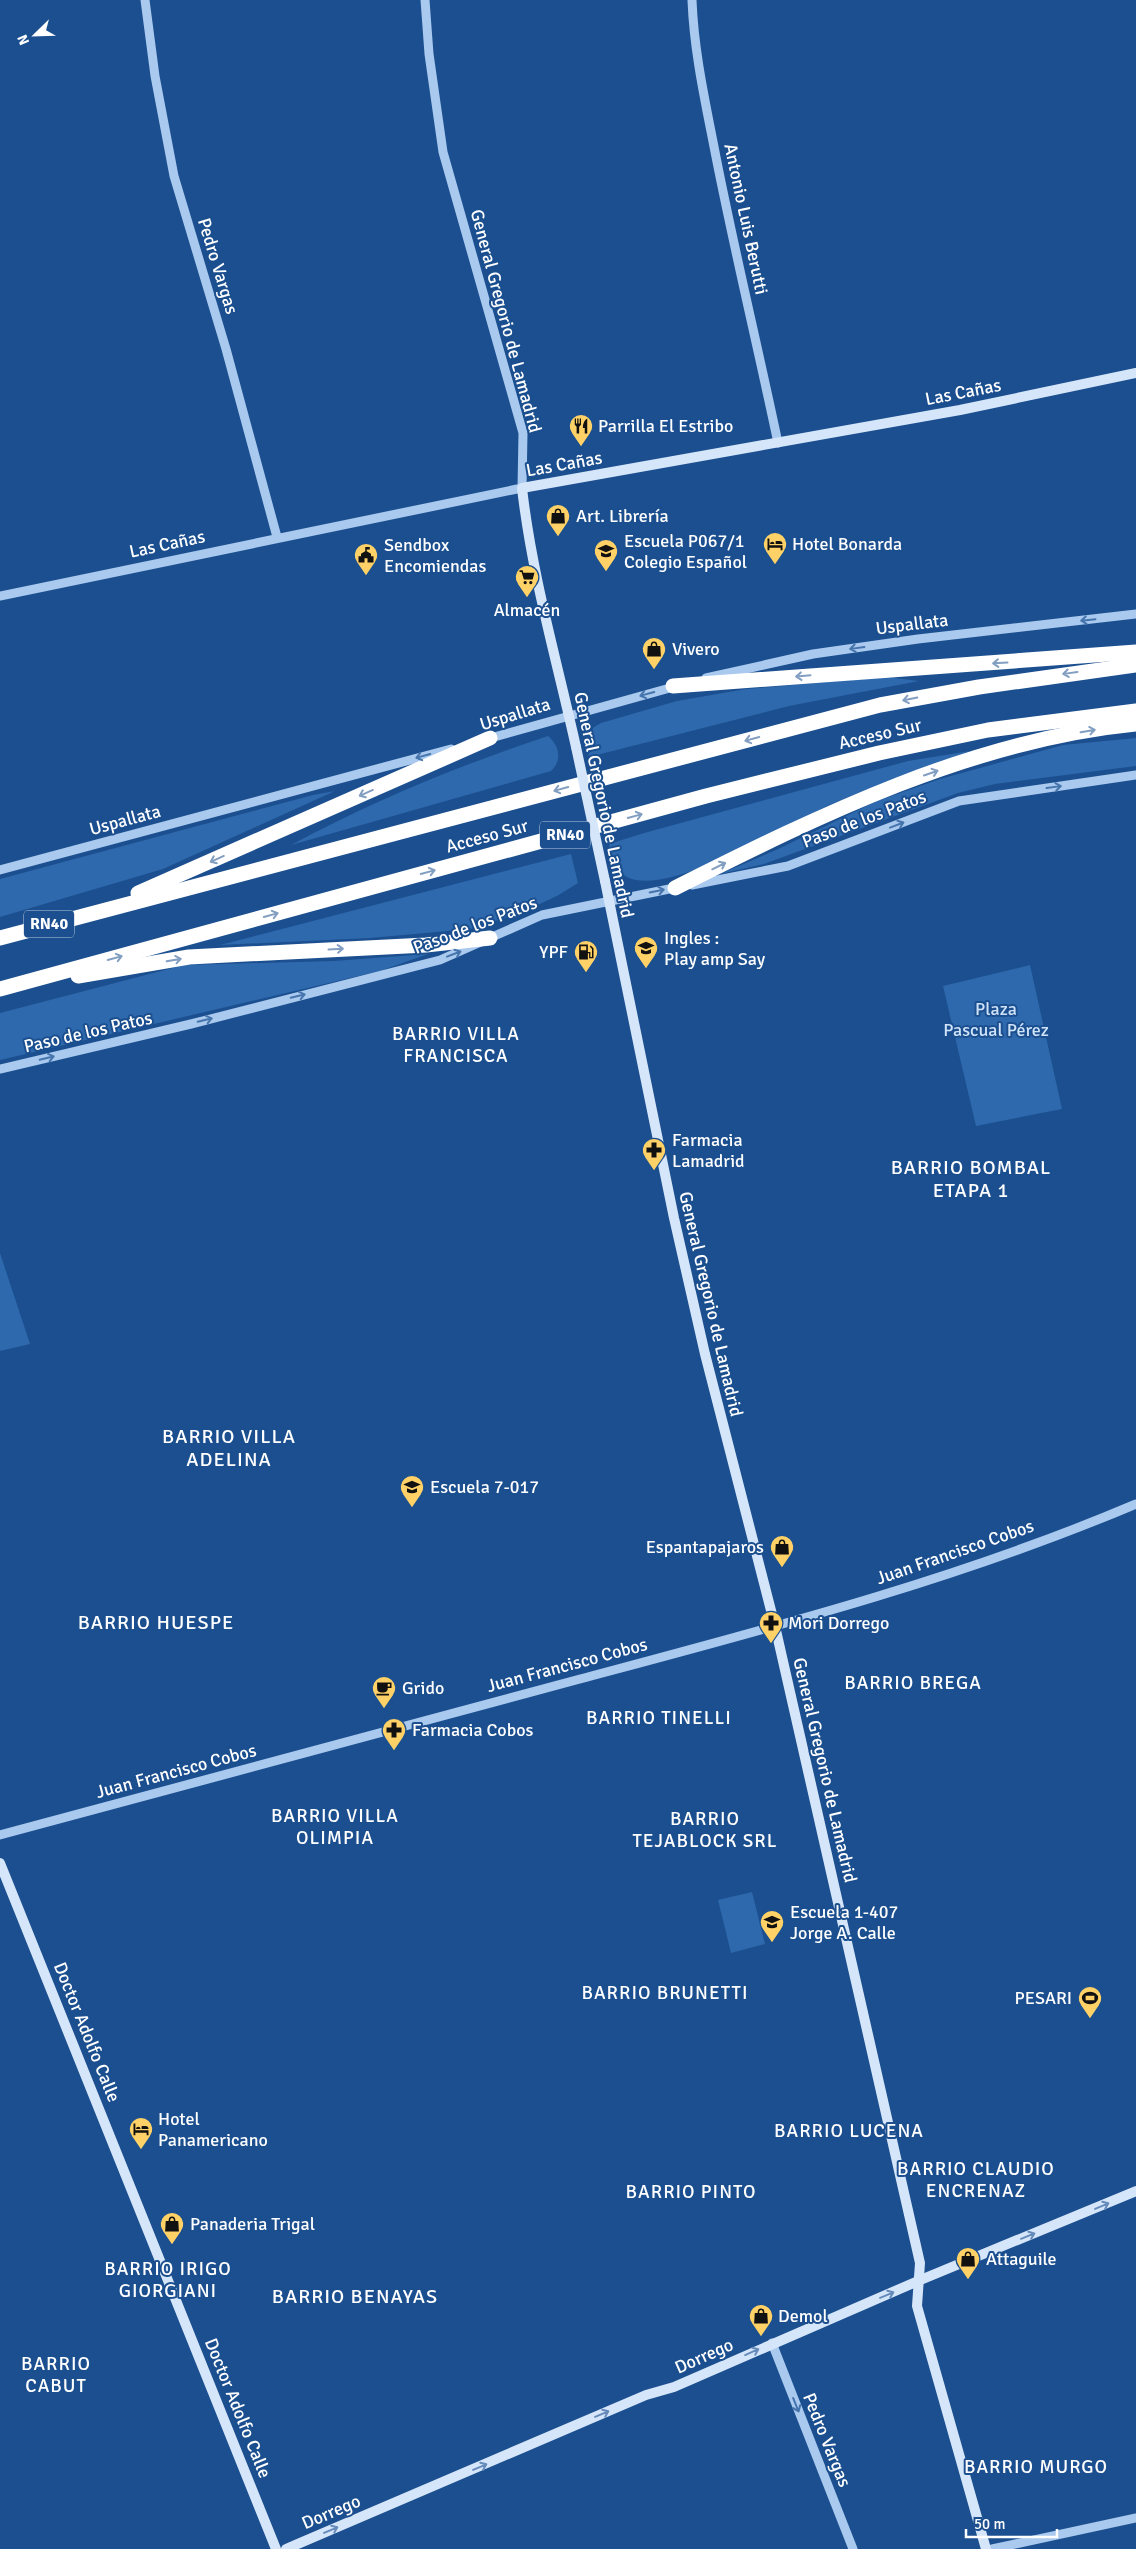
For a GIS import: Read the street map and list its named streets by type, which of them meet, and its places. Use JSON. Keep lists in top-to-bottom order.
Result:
{
  "streets": {
    "highway": ["Acceso Sur", "RN40"],
    "main road": [
      "General Gregorio de Lamadrid",
      "Las Cañas",
      "Doctor Adolfo Calle",
      "Dorrego"
    ],
    "street": [
      "Antonio Luis Berutti",
      "Pedro Vargas",
      "Uspallata",
      "Paso de los Patos",
      "Juan Francisco Cobos"
    ]
  },
  "crossings": [
    ["Antonio Luis Berutti", "Las Cañas"],
    ["Pedro Vargas", "Las Cañas"],
    ["Pedro Vargas", "Dorrego"],
    ["General Gregorio de Lamadrid", "Las Cañas"],
    ["General Gregorio de Lamadrid", "Uspallata"],
    ["General Gregorio de Lamadrid", "Paso de los Patos"],
    ["General Gregorio de Lamadrid", "Juan Francisco Cobos"],
    ["General Gregorio de Lamadrid", "Dorrego"]
  ],
  "one_way": ["Uspallata", "Paso de los Patos", "Dorrego"],
  "districts": [
    "BARRIO VILLA FRANCISCA",
    "BARRIO BOMBAL ETAPA 1",
    "BARRIO VILLA ADELINA",
    "BARRIO HUESPE",
    "BARRIO BREGA",
    "BARRIO TINELLI",
    "BARRIO VILLA OLIMPIA",
    "BARRIO TEJABLOCK SRL",
    "BARRIO BRUNETTI",
    "BARRIO LUCENA",
    "BARRIO CLAUDIO ENCRENAZ",
    "BARRIO PINTO",
    "BARRIO IRIGO GIORGIANI",
    "BARRIO BENAYAS",
    "BARRIO CABUT",
    "BARRIO MURGO"
  ],
  "parks": ["Plaza Pascual Pérez"],
  "places": {
    "restaurant": ["Parrilla El Estribo"],
    "shop": [
      "Art. Librería",
      "Vivero",
      "Espantapajaros",
      "Panaderia Trigal",
      "Attaguile",
      "Demol"
    ],
    "hotel": ["Hotel Bonarda", "Hotel Panamericano"],
    "school or university": [
      "Escuela P067/1 Colegio Español",
      "Ingles : Play amp Say",
      "Escuela 7-017",
      "Escuela 1-407 Jorge A. Calle"
    ],
    "public building": ["Sendbox Encomiendas"],
    "supermarket": ["Almacén"],
    "fuel station": ["YPF"],
    "pharmacy": ["Farmacia Lamadrid", "Mori Dorrego", "Farmacia Cobos"],
    "cafe": ["Grido"],
    "sports": ["PESARI"]
  },
  "scale_bar": "50 m",
  "north": "bottom left"
}
